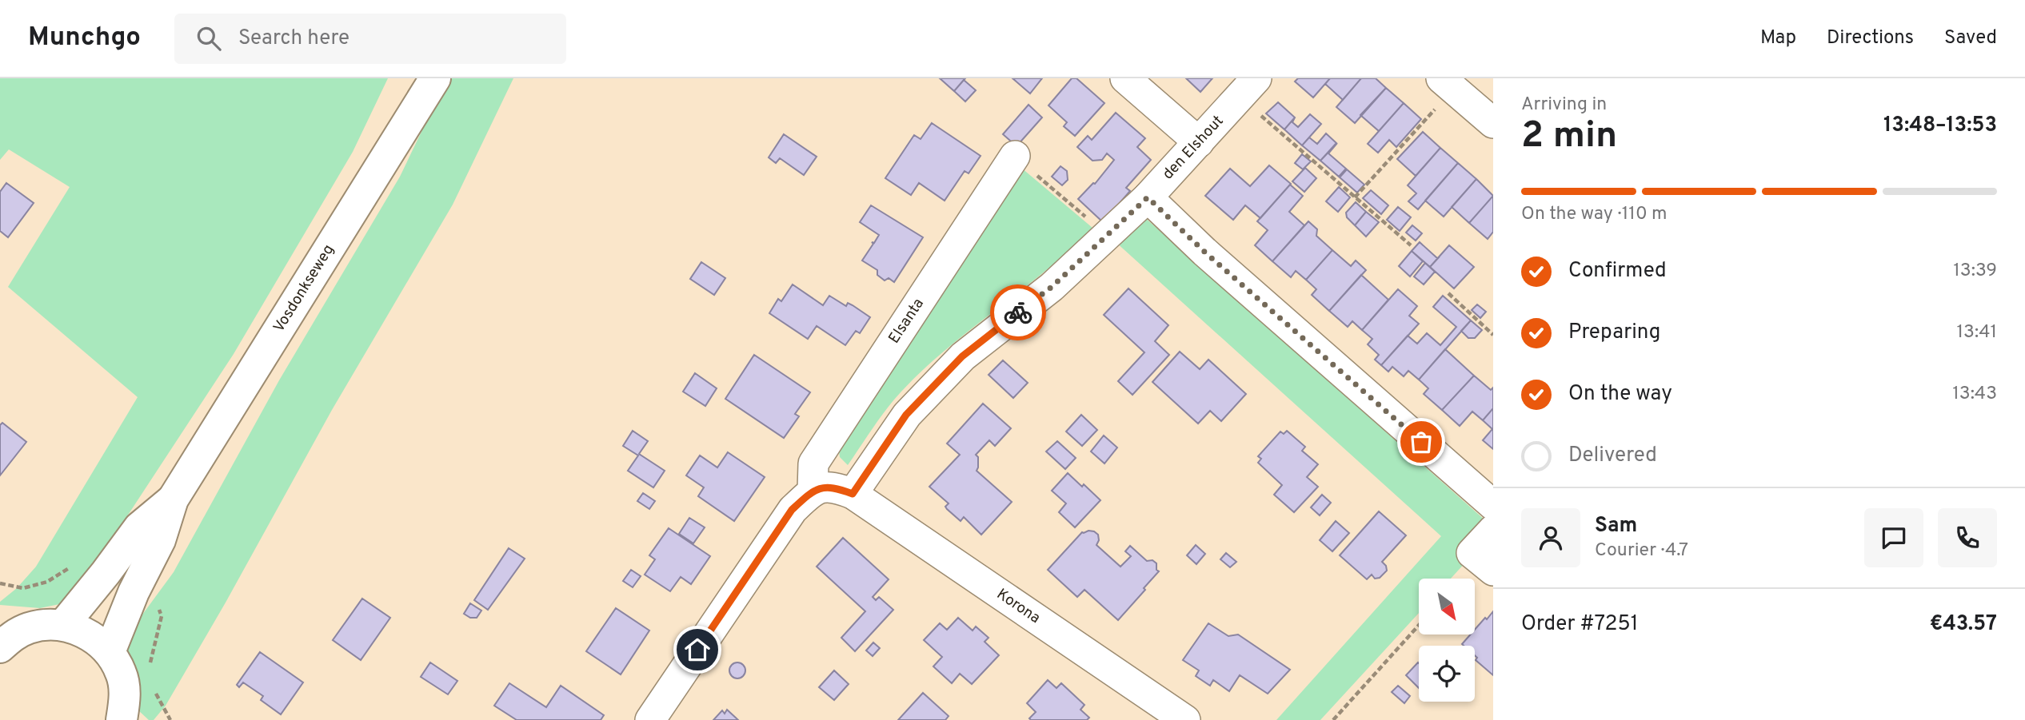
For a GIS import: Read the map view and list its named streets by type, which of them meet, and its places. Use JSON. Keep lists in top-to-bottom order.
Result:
{
  "streets": {
    "main road": ["Vosdonkseweg"],
    "street": ["den Elshout", "Elsanta", "Korona"]
  },
  "north": "bottom right",
  "page": {
    "header": "Munchgo",
    "search": "Search here",
    "nav": ["Map", "Directions", "Saved"],
    "heading": ["2 min", "Arriving in", "13:48–13:53"],
    "panel": [
      "Sam",
      "Courier · 4.7",
      "Order #7251",
      "€43.57"
    ],
    "bar": "On the way · 110 m",
    "list": [
      ["Confirmed", "13:39"],
      ["Preparing", "13:41"],
      ["On the way", "13:43"],
      "Delivered"
    ]
  }
}
